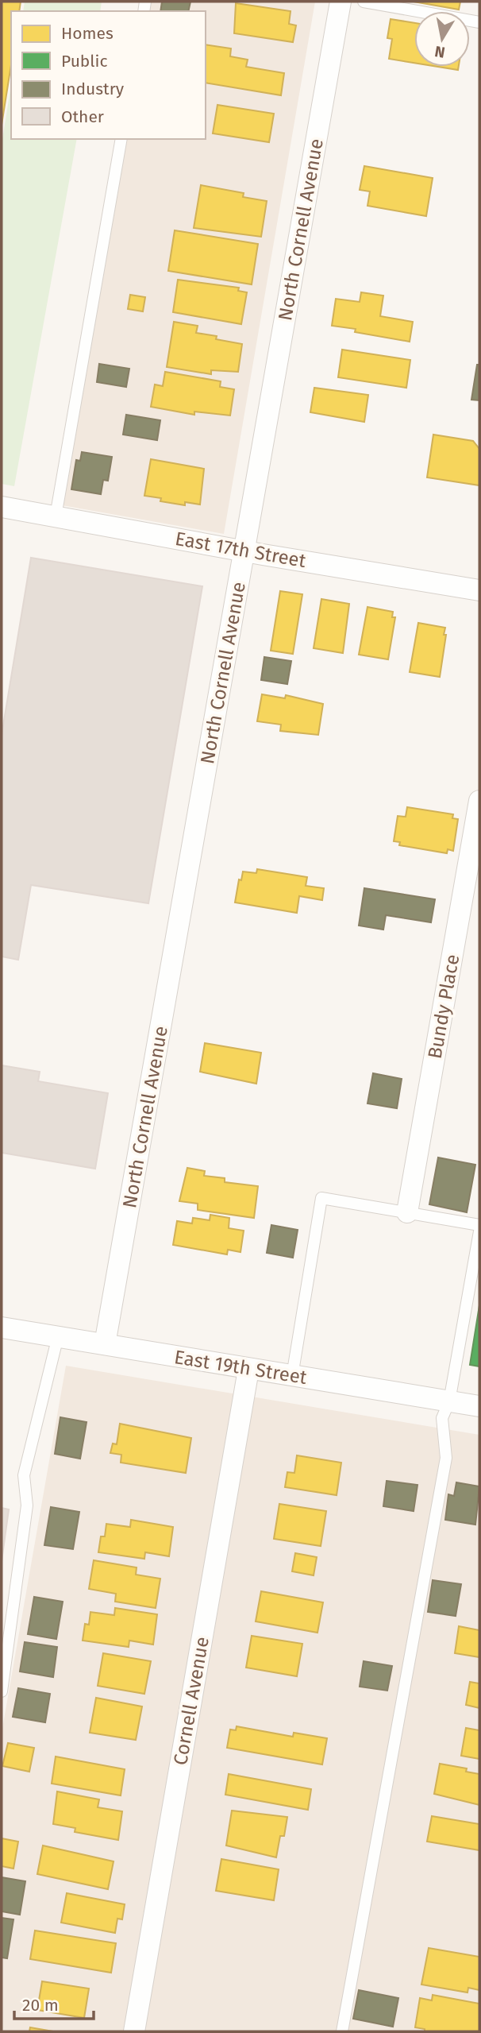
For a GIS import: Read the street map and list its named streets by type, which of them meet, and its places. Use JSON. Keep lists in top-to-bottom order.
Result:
{
  "streets": {
    "street": [
      "North Cornell Avenue",
      "East 17th Street",
      "Bundy Place",
      "East 19th Street",
      "Cornell Avenue"
    ]
  },
  "crossings": [
    ["North Cornell Avenue", "East 17th Street"],
    ["North Cornell Avenue", "East 19th Street"],
    ["East 19th Street", "Cornell Avenue"]
  ],
  "legend": [
    "Homes",
    "Public",
    "Industry",
    "Other"
  ],
  "scale_bar": "20 m",
  "north": "bottom"
}
